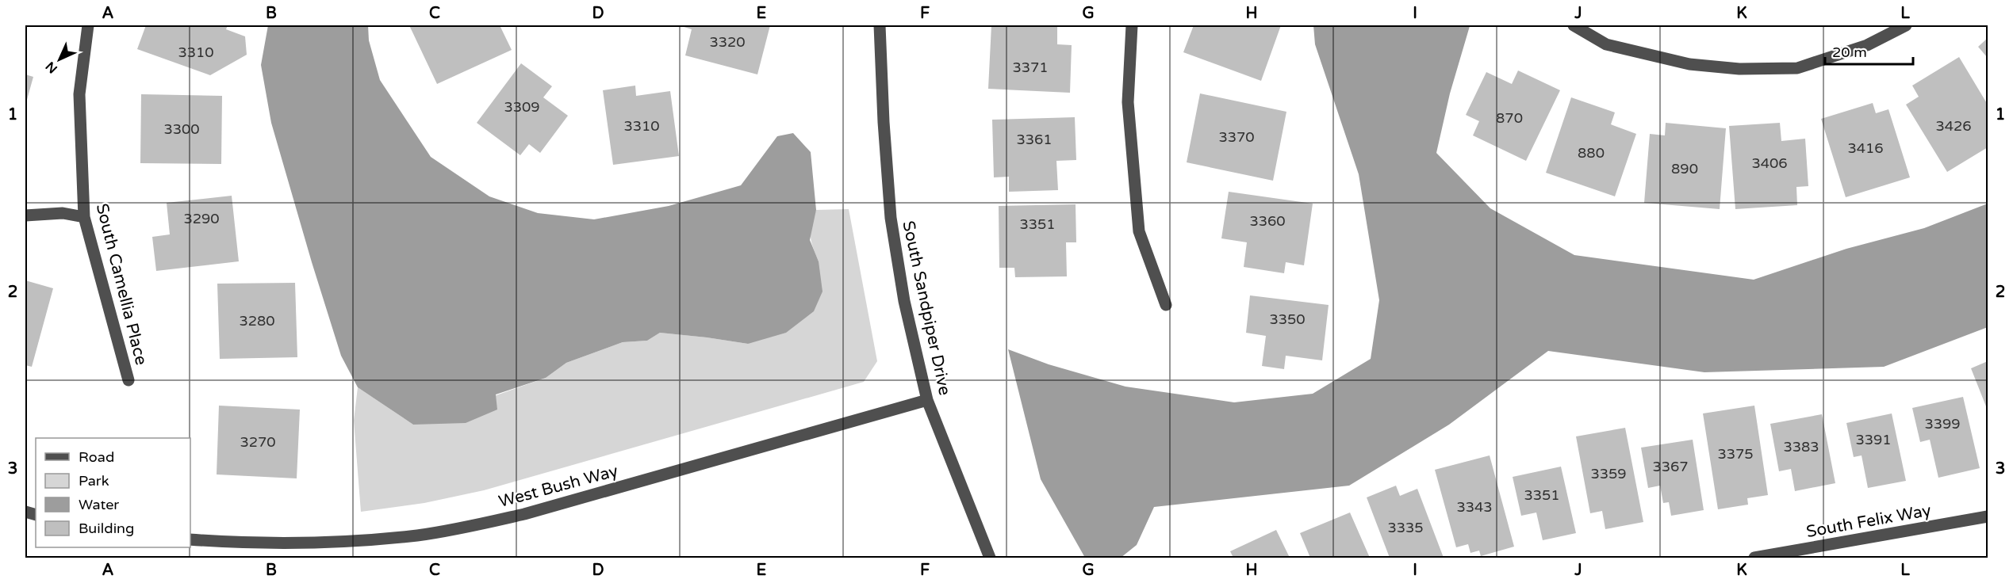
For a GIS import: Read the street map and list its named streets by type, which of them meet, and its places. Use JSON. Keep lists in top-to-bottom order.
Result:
{
  "streets": {
    "street": [
      "South Camellia Place",
      "South Sandpiper Drive",
      "West Bush Way",
      "South Felix Way"
    ]
  },
  "crossings": [
    ["South Sandpiper Drive", "West Bush Way"]
  ],
  "house_numbers": [
    "3320",
    "3310",
    "3371",
    "3309",
    "870",
    "3310",
    "3426",
    "3300",
    "3370",
    "3361",
    "3416",
    "880",
    "3406",
    "890",
    "3290",
    "3360",
    "3351",
    "3350",
    "3280",
    "3399",
    "3391",
    "3270",
    "3383",
    "3375",
    "3367",
    "3359",
    "3351",
    "3343",
    "3335"
  ],
  "legend": [
    "Road",
    "Park",
    "Water",
    "Building"
  ],
  "scale_bar": "20 m",
  "north": "bottom left",
  "grid": {
    "columns": [
      "A",
      "B",
      "C",
      "D",
      "E",
      "F",
      "G",
      "H",
      "I",
      "J",
      "K",
      "L"
    ],
    "rows": ["1", "2", "3"]
  }
}
